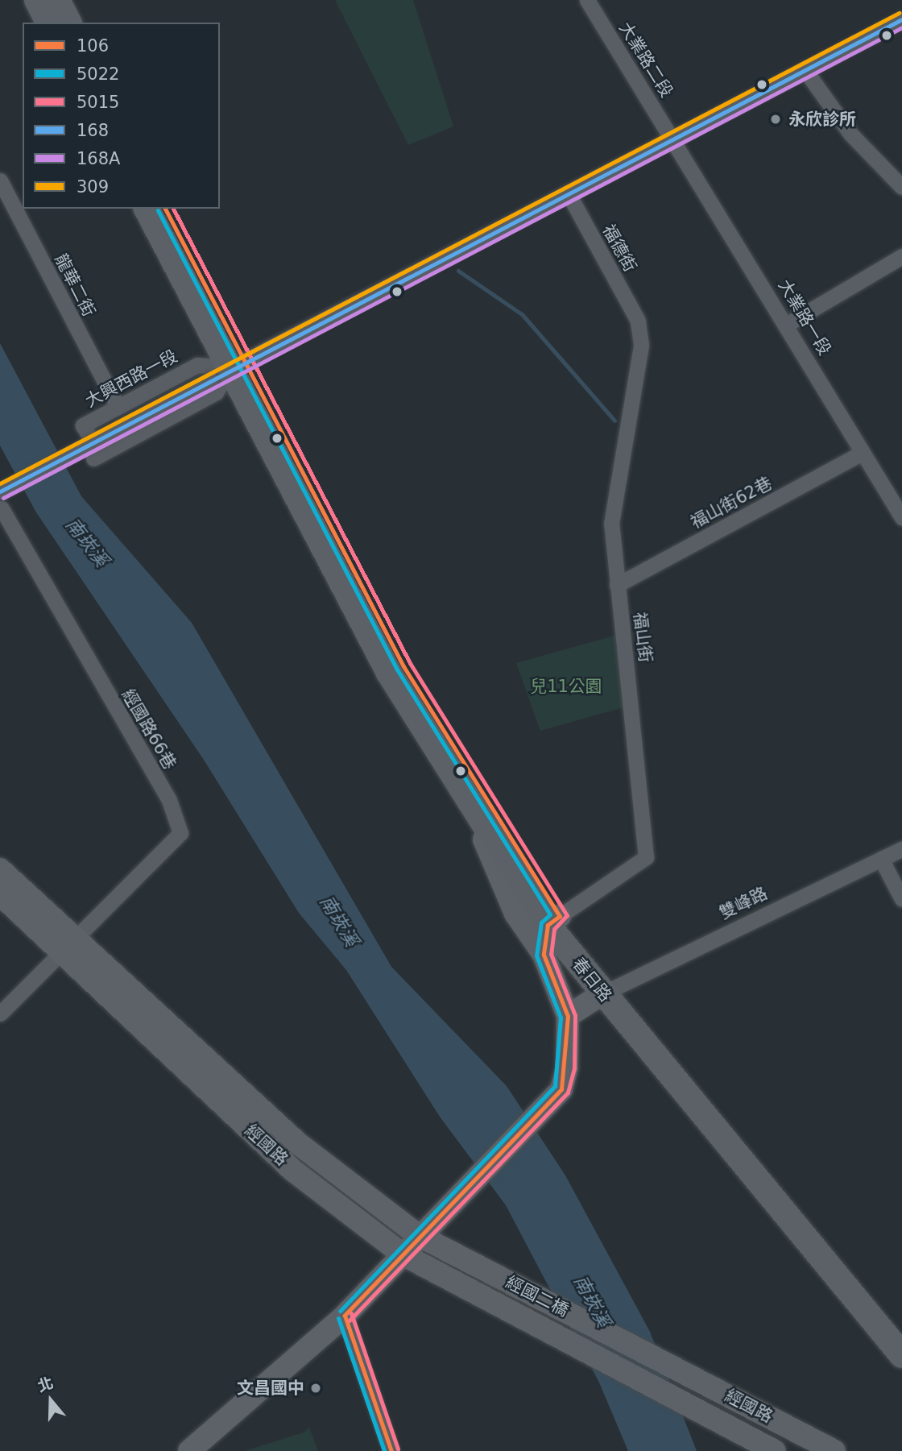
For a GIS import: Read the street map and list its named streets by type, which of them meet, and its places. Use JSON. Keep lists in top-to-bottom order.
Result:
{
  "streets": {
    "main road": ["春日路"],
    "street": [
      "大業路二段",
      "福德街",
      "龍華二街",
      "大業路一段",
      "大興西路一段",
      "福山街62巷",
      "福山街",
      "經國路66巷",
      "雙峰路",
      "經國路",
      "經國二橋"
    ]
  },
  "crossings": [
    ["大業路二段", "大業路一段"],
    ["福德街", "福山街"],
    ["龍華二街", "大興西路一段"],
    ["大業路一段", "福山街62巷"],
    ["大興西路一段", "春日路"],
    ["福山街62巷", "福山街"],
    ["福山街", "春日路"],
    ["經國路66巷", "經國路"],
    ["雙峰路", "春日路"],
    ["經國路", "經國二橋"]
  ],
  "water": ["南崁溪"],
  "parks": ["兒11公園"],
  "places": ["永欣診所", "文昌國中"],
  "lines": [
    "transit line 309",
    "transit line 168",
    "transit line 168A",
    "transit line 106",
    "transit line 5015",
    "transit line 5022"
  ],
  "legend": [
    "106",
    "5022",
    "5015",
    "168",
    "168A",
    "309"
  ],
  "north": "top"
}
